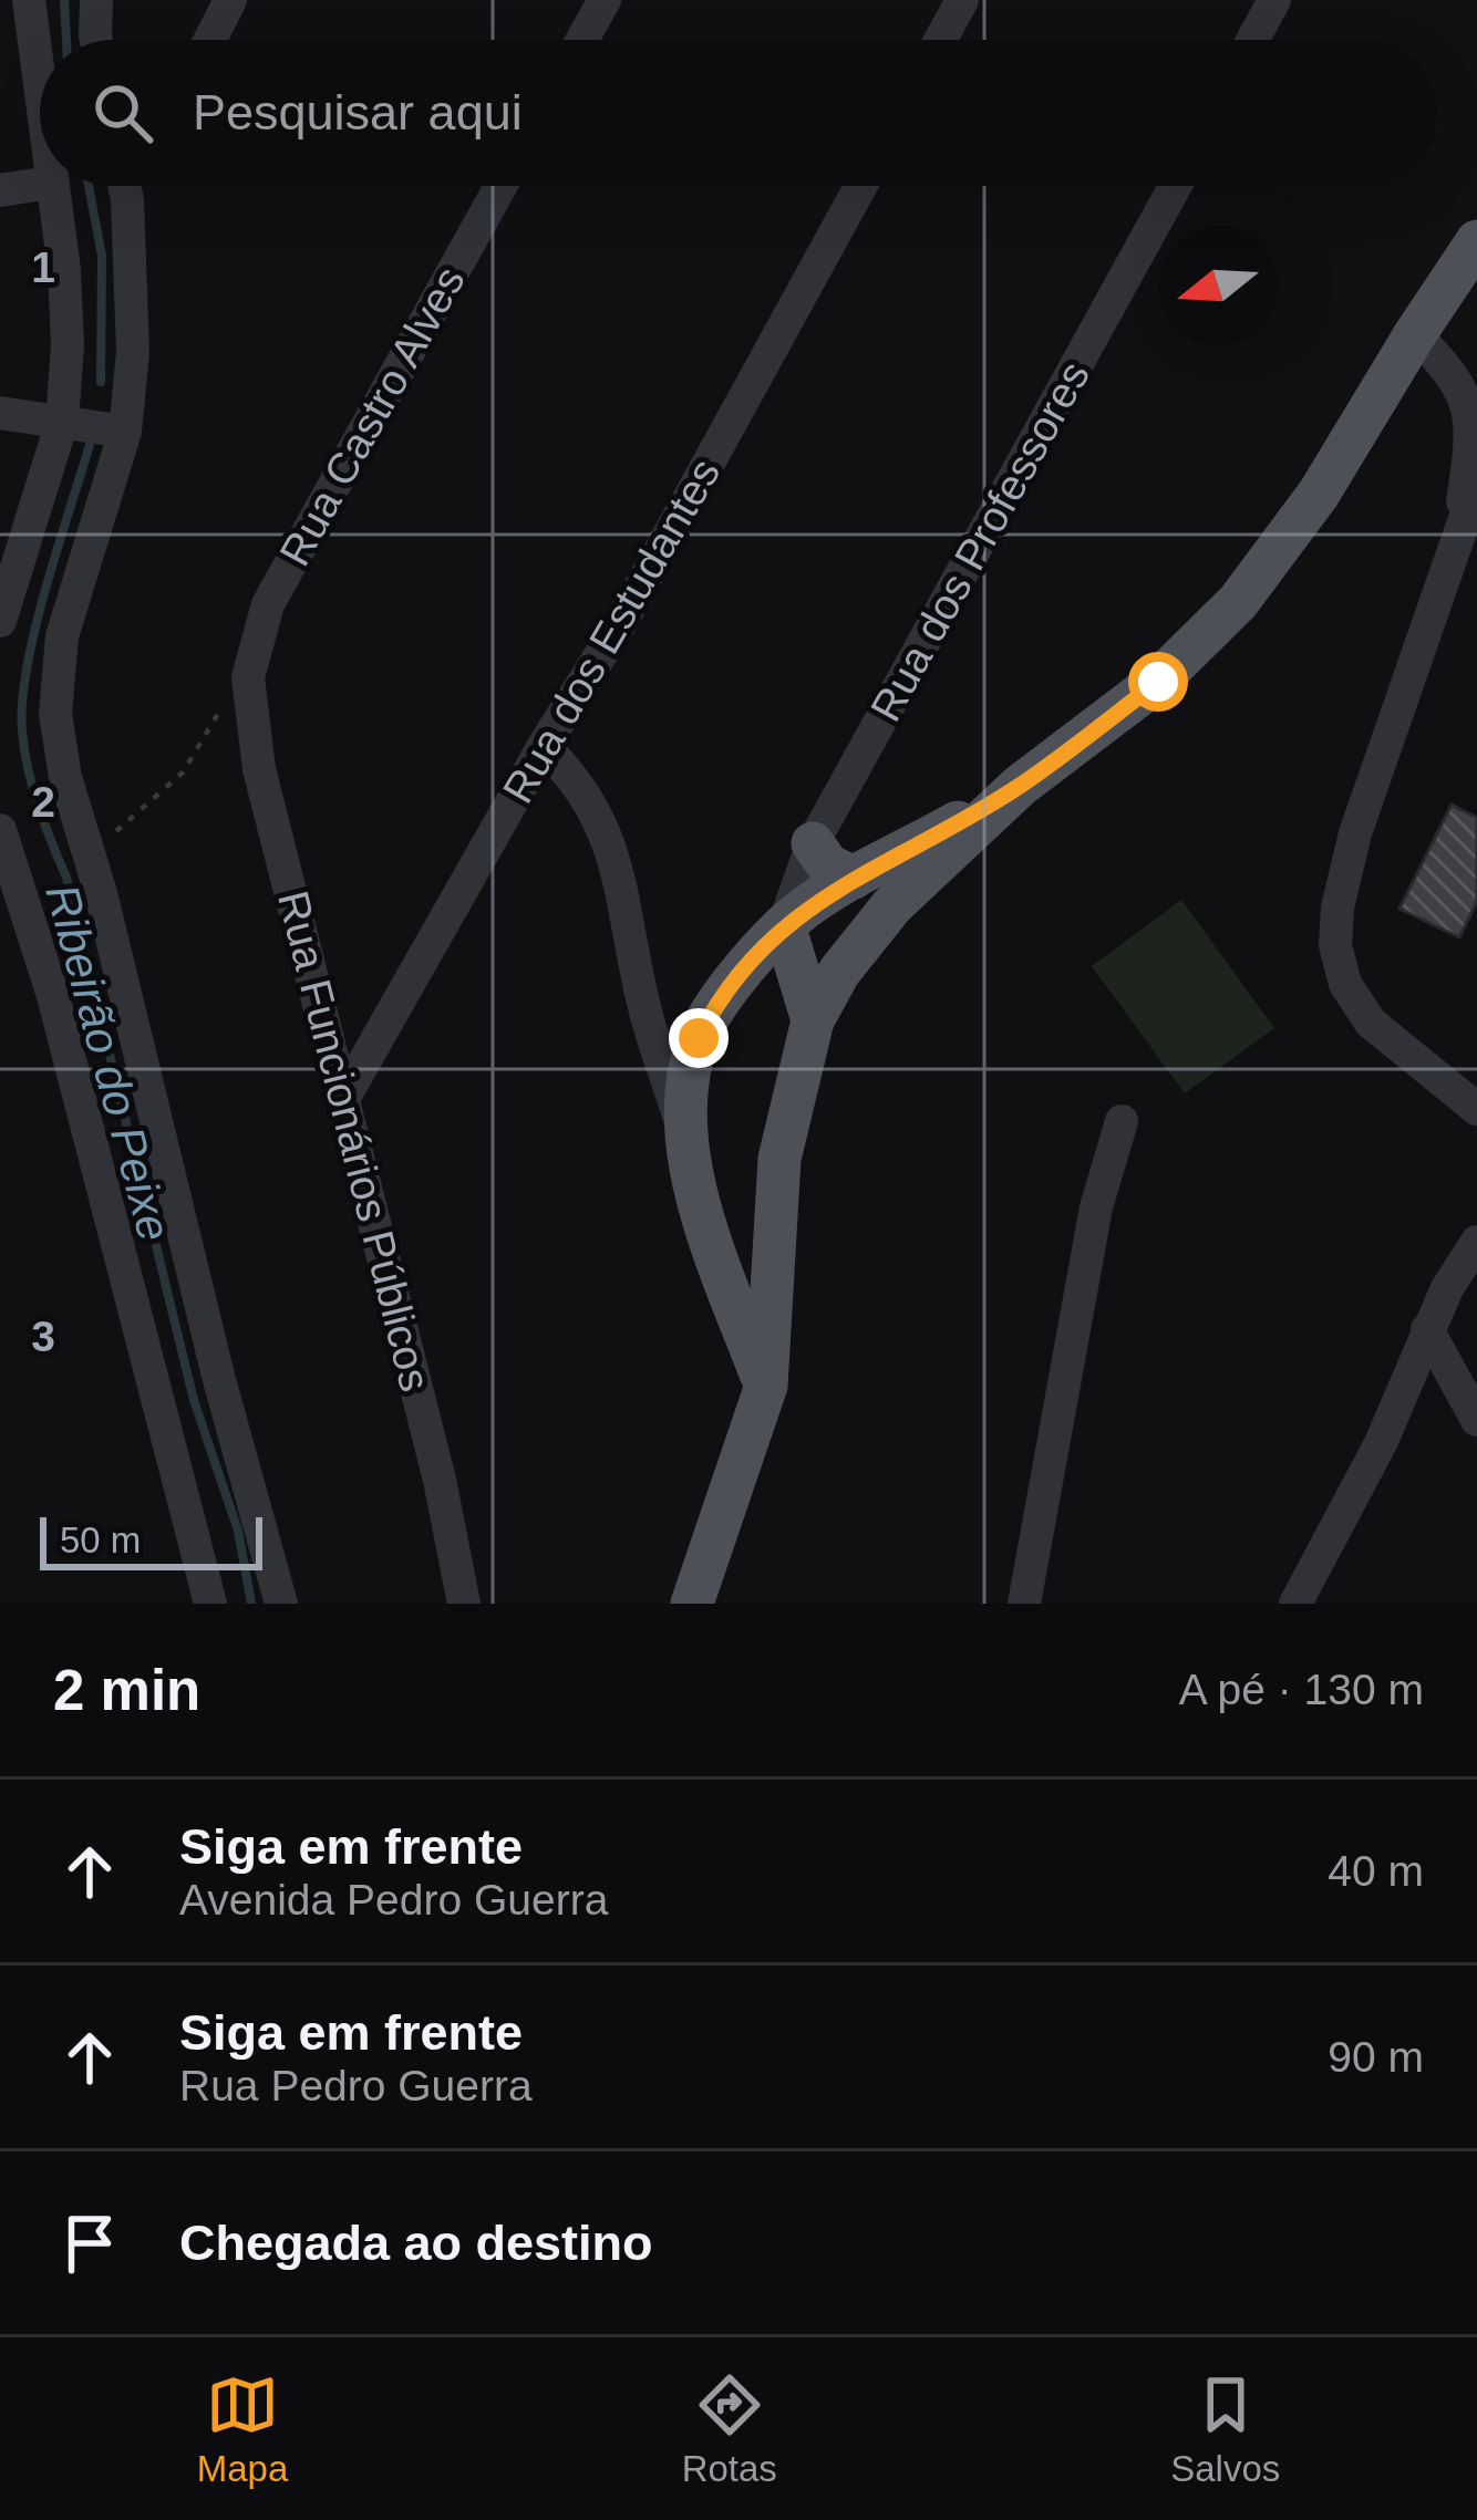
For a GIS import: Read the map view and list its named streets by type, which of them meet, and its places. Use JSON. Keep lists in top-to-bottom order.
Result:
{
  "streets": {
    "street": [
      "Rua Castro Alves",
      "Rua dos Professores",
      "Rua dos Estudantes",
      "Rua Funcionários Públicos"
    ]
  },
  "crossings": [
    ["Rua Castro Alves", "Rua Funcionários Públicos"],
    ["Rua dos Estudantes", "Rua Funcionários Públicos"]
  ],
  "water": ["Ribeirão do Peixe"],
  "scale_bar": "50 m",
  "north": "left",
  "page": {
    "search": "Pesquisar aqui",
    "scale": "50 m",
    "heading": ["2 min", "A pé · 130 m"],
    "list": [
      ["Siga em frente", "Avenida Pedro Guerra", "40 m"],
      ["Siga em frente", "Rua Pedro Guerra", "90 m"],
      "Chegada ao destino"
    ],
    "nav": ["Mapa", "Rotas", "Salvos"]
  },
  "grid": {
    "rows": ["1", "2", "3"]
  }
}
